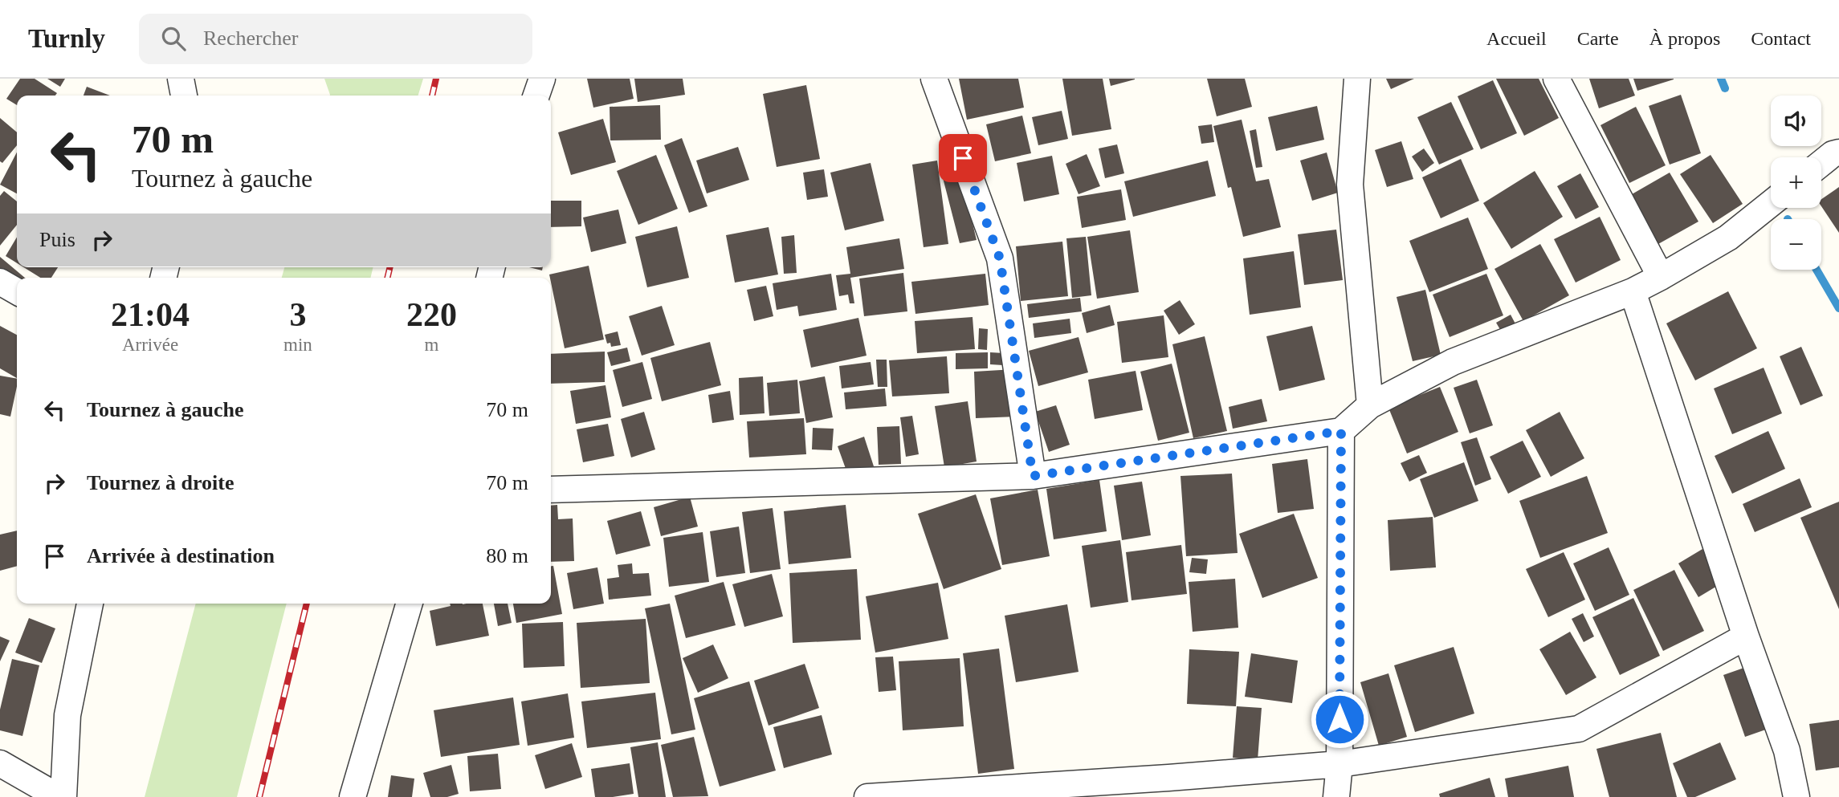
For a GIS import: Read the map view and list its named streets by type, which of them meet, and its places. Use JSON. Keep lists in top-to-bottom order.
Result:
{
  "page": {
    "header": "Turnly",
    "search": "Rechercher",
    "nav": [
      "Accueil",
      "Carte",
      "À propos",
      "Contact"
    ],
    "map_buttons": ["+", "−"],
    "turn": ["70 m", "Tournez à gauche"],
    "then": "Puis",
    "eta": [
      "21:04",
      "Arrivée",
      "3",
      "min",
      "220",
      "m"
    ],
    "list": [
      {
        "name": "Tournez à gauche",
        "value": "70 m"
      },
      {
        "name": "Tournez à droite",
        "value": "70 m"
      },
      {
        "name": "Arrivée à destination",
        "value": "80 m"
      }
    ]
  }
}
